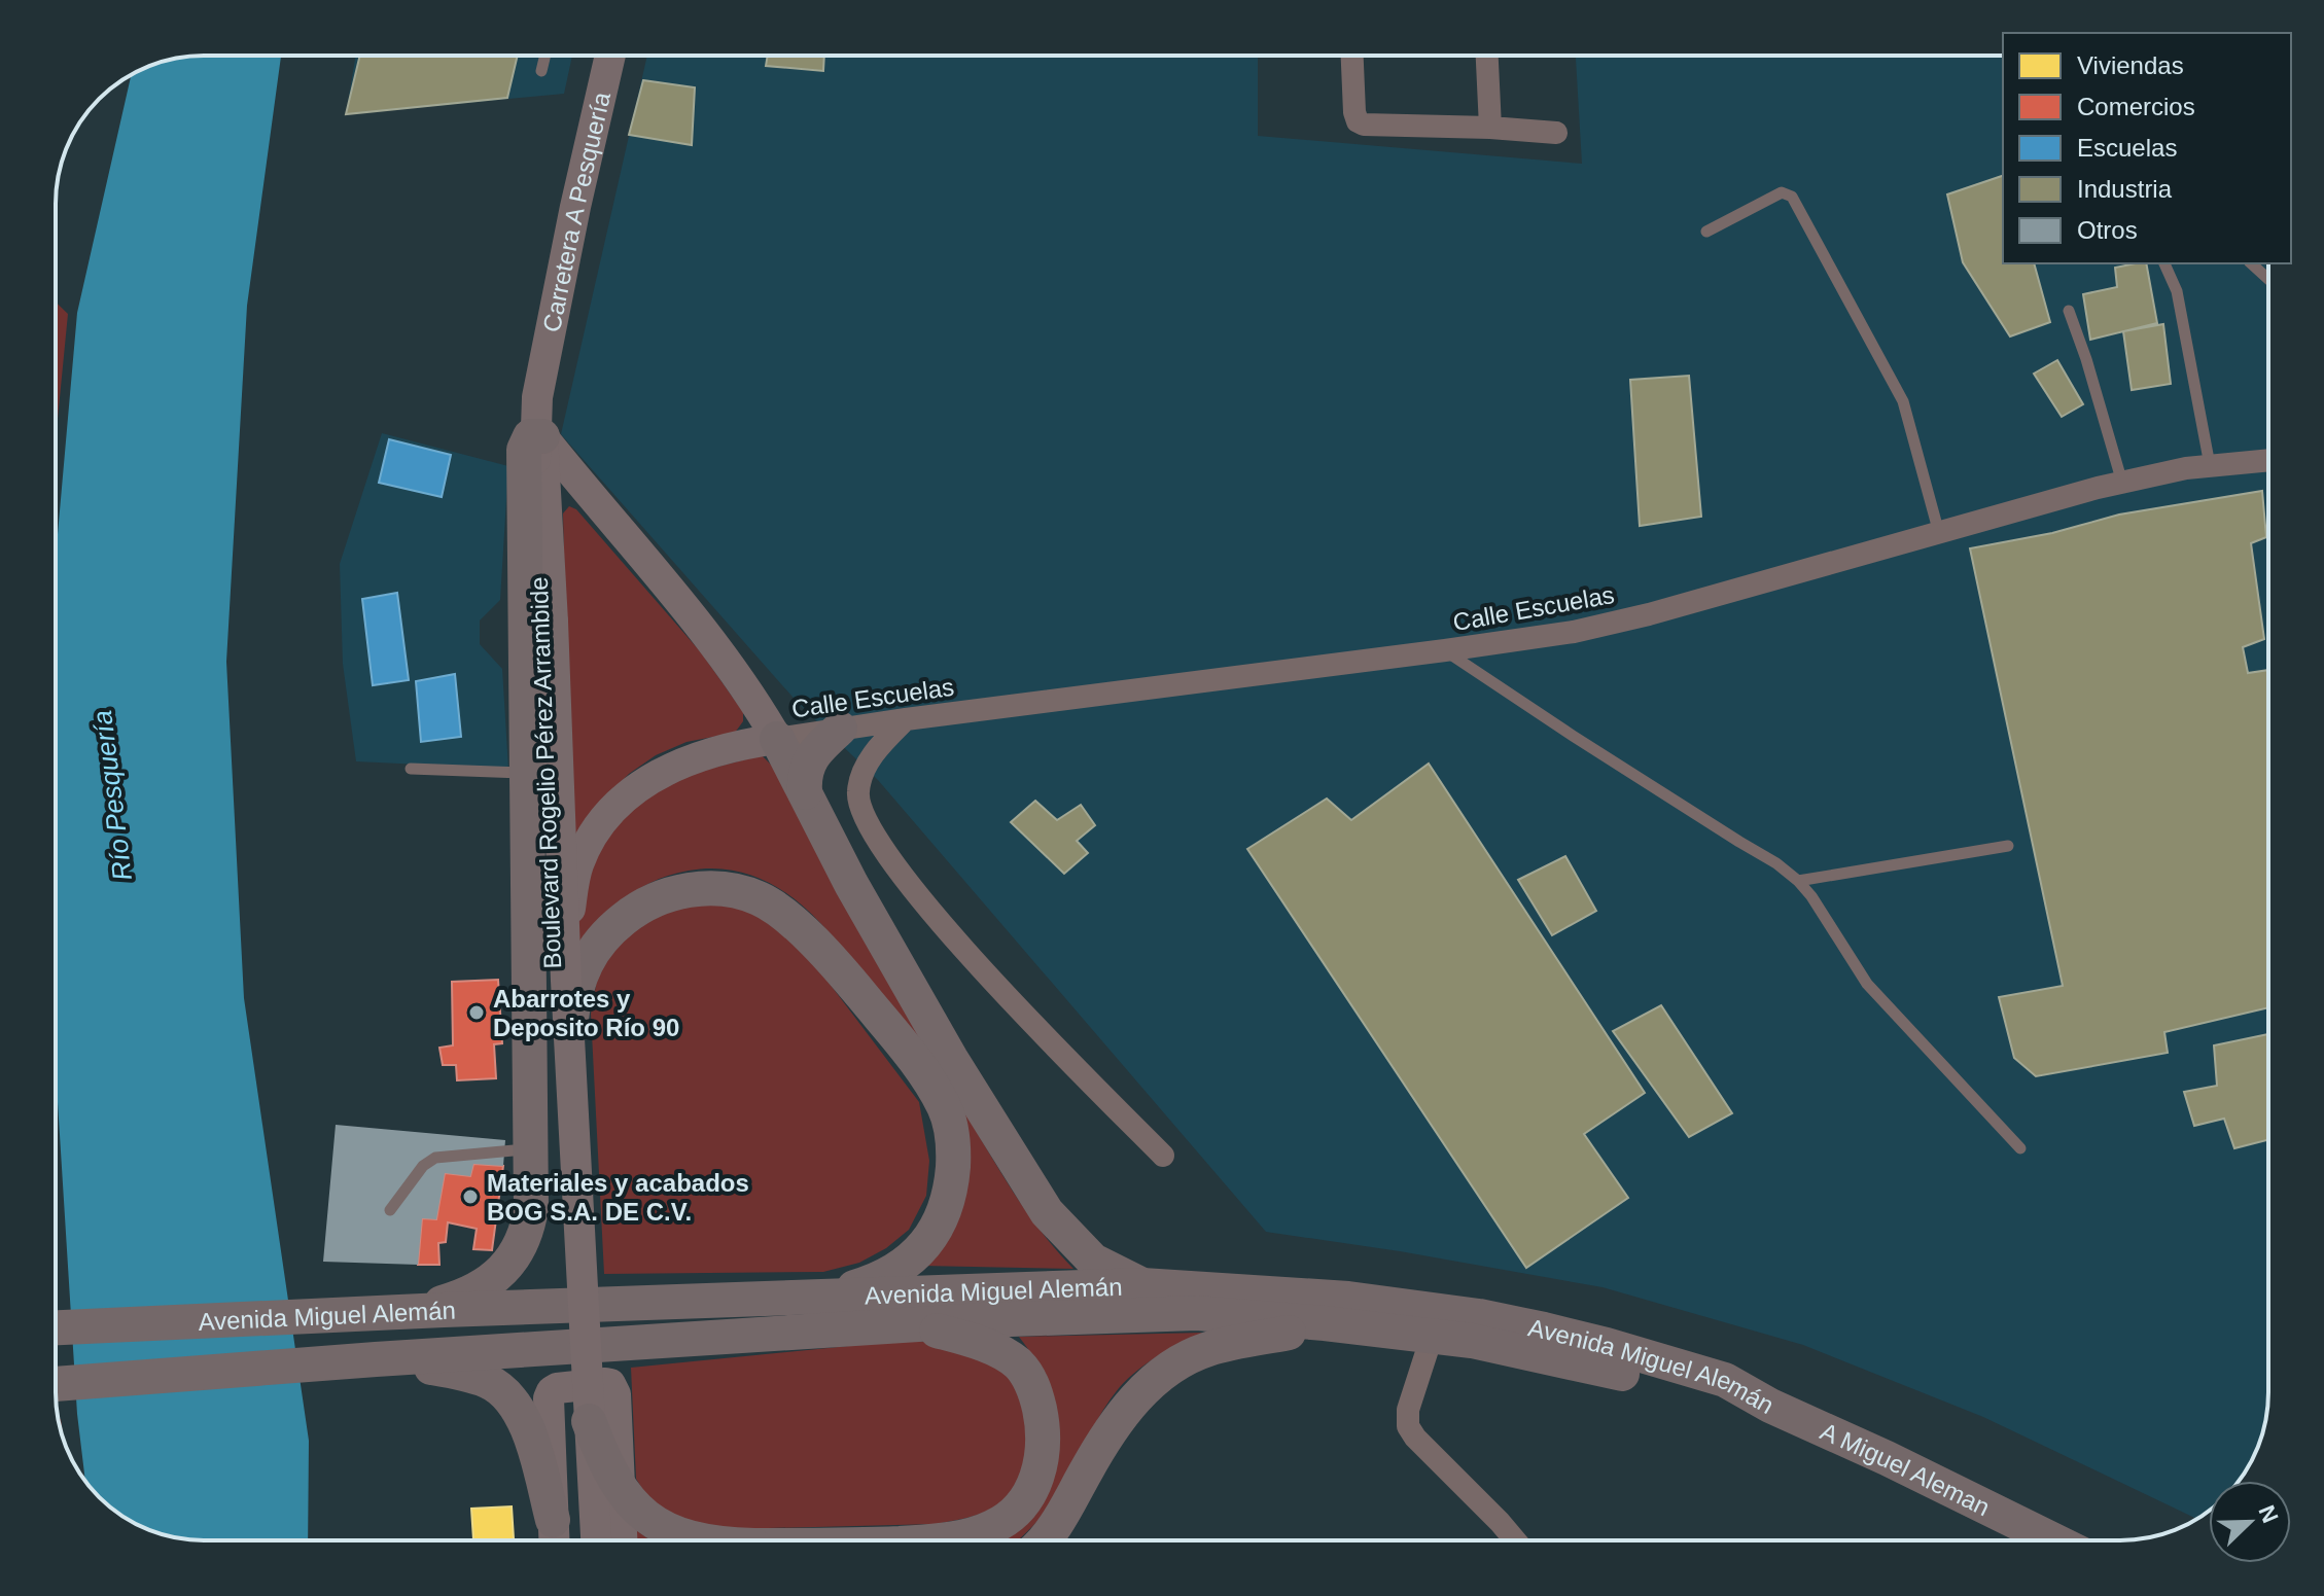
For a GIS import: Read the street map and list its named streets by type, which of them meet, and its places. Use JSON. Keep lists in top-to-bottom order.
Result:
{
  "streets": {
    "main road": [
      "Carretera A Pesquería",
      "Boulevard Rogelio Pérez Arrambide",
      "Avenida Miguel Alemán",
      "A Miguel Aleman"
    ],
    "street": ["Calle Escuelas"]
  },
  "crossings": [
    ["Carretera A Pesquería", "Boulevard Rogelio Pérez Arrambide"],
    ["Boulevard Rogelio Pérez Arrambide", "Avenida Miguel Alemán"],
    ["Avenida Miguel Alemán", "A Miguel Aleman"]
  ],
  "water": ["Río Pesquería"],
  "places": ["Abarrotes y Deposito Río 90", "Materiales y acabados BOG S.A. DE C.V."],
  "legend": [
    "Viviendas",
    "Comercios",
    "Escuelas",
    "Industria",
    "Otros"
  ],
  "north": "top right"
}
